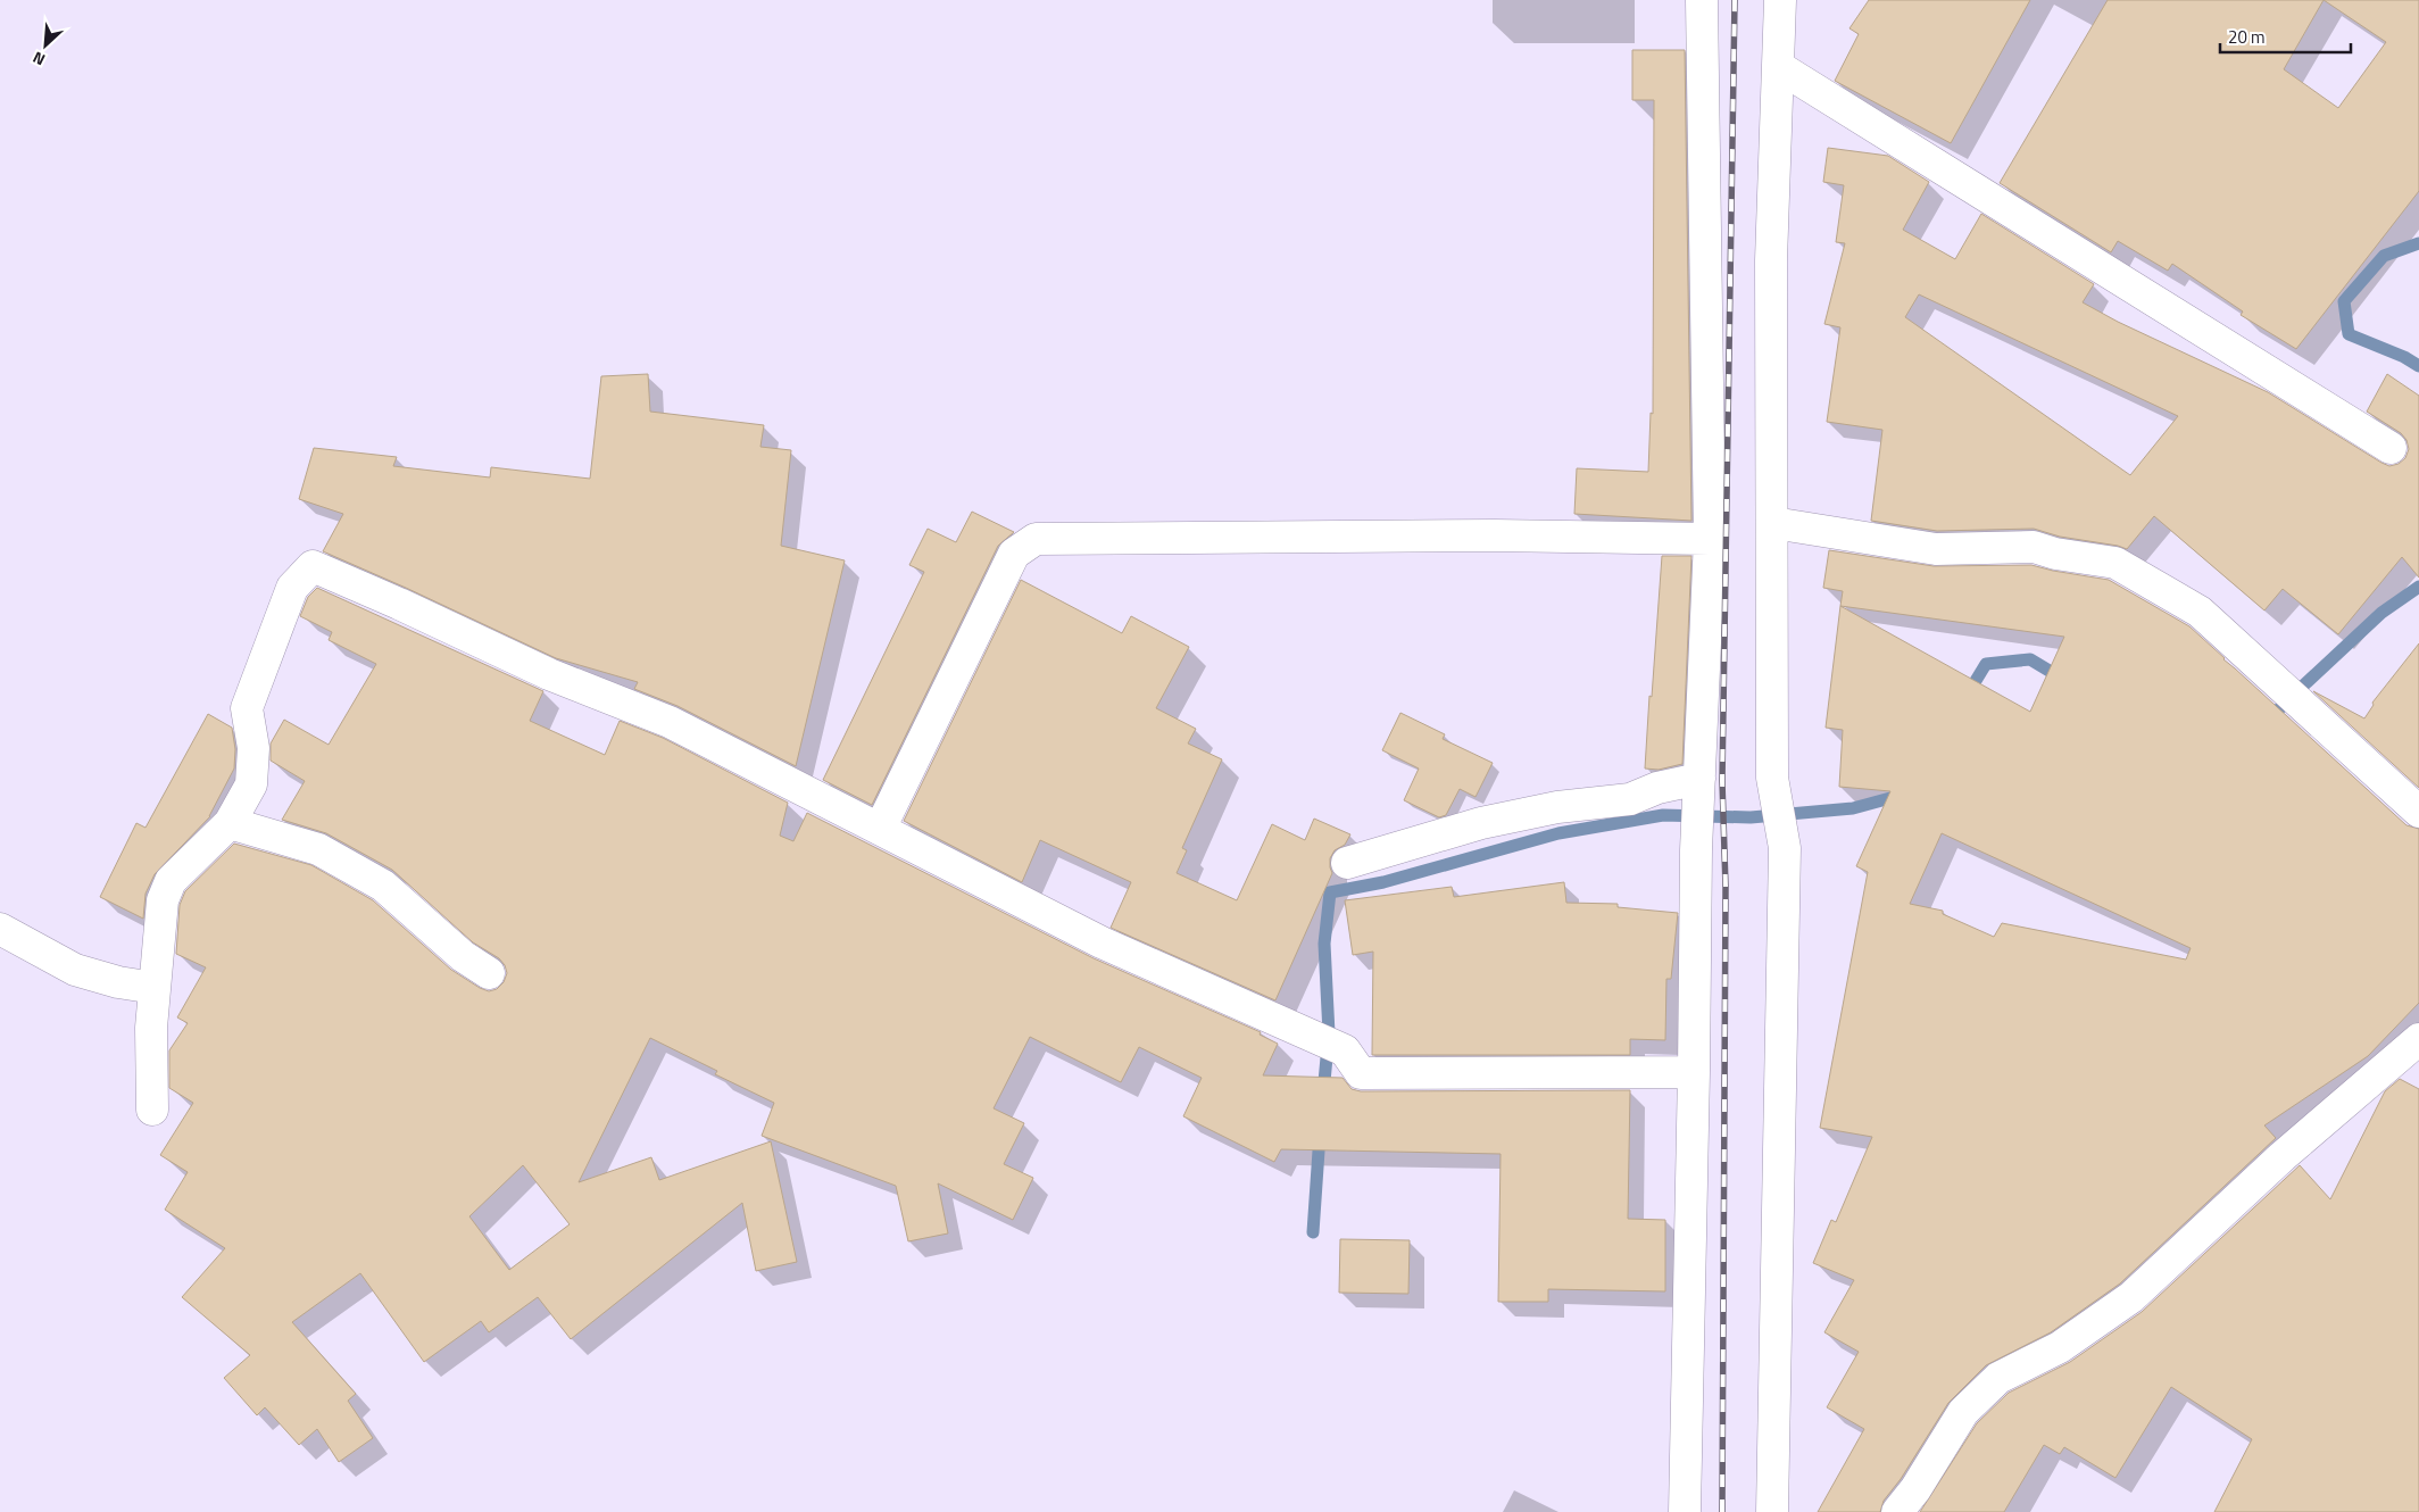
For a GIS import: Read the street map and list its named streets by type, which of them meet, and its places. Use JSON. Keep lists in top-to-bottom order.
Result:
{
  "scale_bar": "20 m",
  "north": "bottom left"
}
